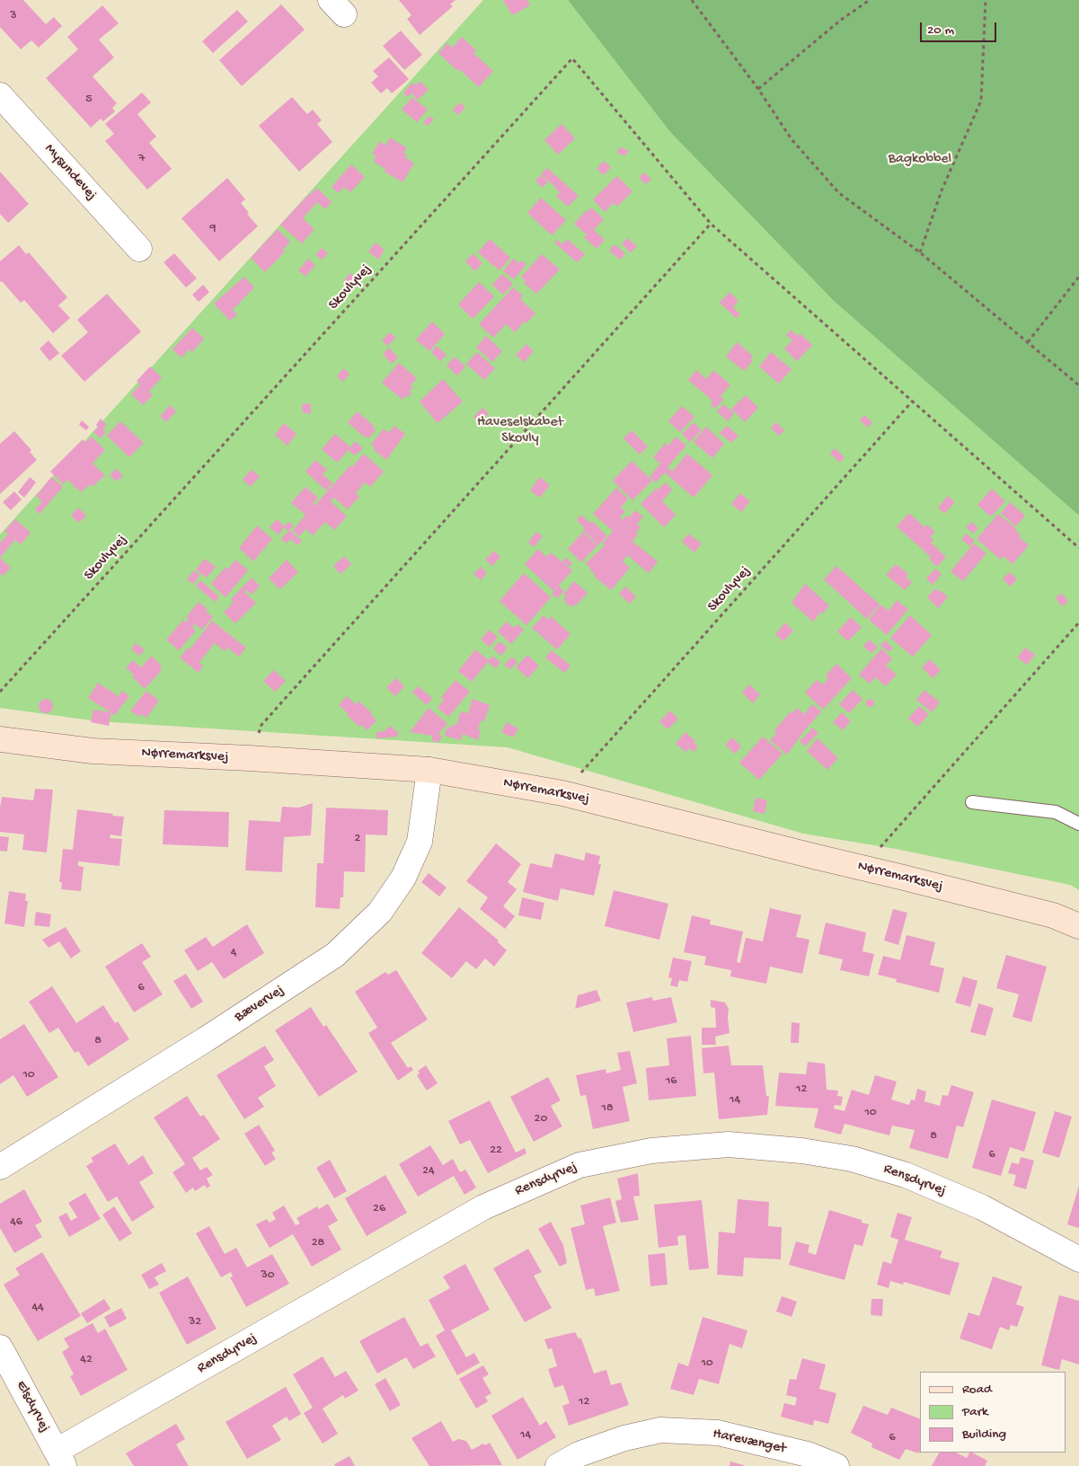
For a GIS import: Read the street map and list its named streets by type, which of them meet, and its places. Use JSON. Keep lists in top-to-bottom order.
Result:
{
  "streets": {
    "street": [
      "Mysundevej",
      "Nørremarksvej",
      "Bævervej",
      "Rensdyrvej",
      "Elsdyrvej",
      "Harevænget"
    ],
    "path": ["Skovlyvej"]
  },
  "crossings": [
    ["Skovlyvej", "Nørremarksvej"],
    ["Nørremarksvej", "Bævervej"],
    ["Rensdyrvej", "Elsdyrvej"]
  ],
  "parks": ["Bagkobbel", "Haveselskabet Skovly"],
  "house_numbers": [
    "3",
    "5",
    "7",
    "9",
    "2",
    "4",
    "6",
    "8",
    "10",
    "16",
    "12",
    "14",
    "18",
    "10",
    "20",
    "8",
    "22",
    "6",
    "24",
    "26",
    "46",
    "28",
    "30",
    "44",
    "32",
    "42",
    "10",
    "12",
    "14",
    "6"
  ],
  "legend": ["Road", "Park", "Building"],
  "scale_bar": "20 m"
}
